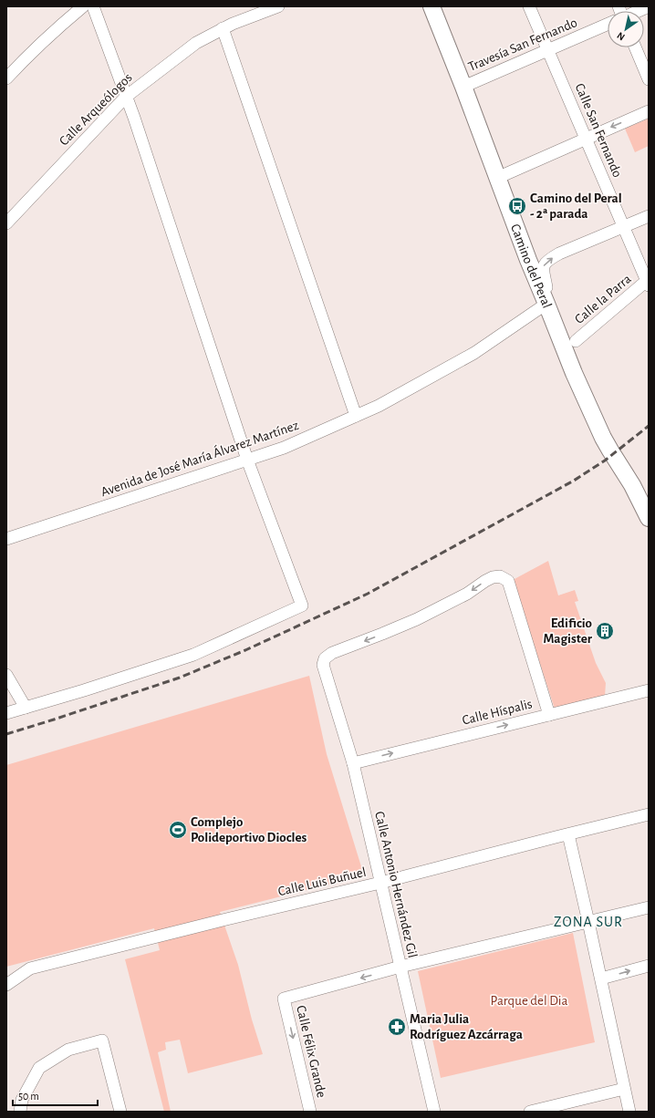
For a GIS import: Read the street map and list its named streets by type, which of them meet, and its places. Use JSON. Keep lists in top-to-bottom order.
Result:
{
  "streets": {
    "street": [
      "Travesía San Fernando",
      "Calle Arqueólogos",
      "Calle San Fernando",
      "Camino del Peral",
      "Calle la Parra",
      "Avenida de José María Álvarez Martínez",
      "Calle Híspalis",
      "Calle Luis Buñuel",
      "Calle Antonio Hernández Gil",
      "Calle Félix Grande"
    ]
  },
  "crossings": [
    ["Travesía San Fernando", "Calle San Fernando"],
    ["Travesía San Fernando", "Camino del Peral"],
    ["Calle San Fernando", "Calle la Parra"],
    ["Camino del Peral", "Avenida de José María Álvarez Martínez"],
    ["Calle Híspalis", "Calle Antonio Hernández Gil"],
    ["Calle Luis Buñuel", "Calle Antonio Hernández Gil"],
    ["Calle Antonio Hernández Gil", "Calle Félix Grande"]
  ],
  "one_way": ["Calle Híspalis"],
  "districts": ["ZONA SUR"],
  "parks": ["Parque del Dia"],
  "places": {
    "bus stop": ["Camino del Peral - 2ª parada"],
    "building": ["Edificio Magister"],
    "sports": ["Complejo Polideportivo Diocles"],
    "pharmacy": ["Maria Julia Rodríguez Azcárraga"]
  },
  "scale_bar": "50 m",
  "north": "bottom left"
}
